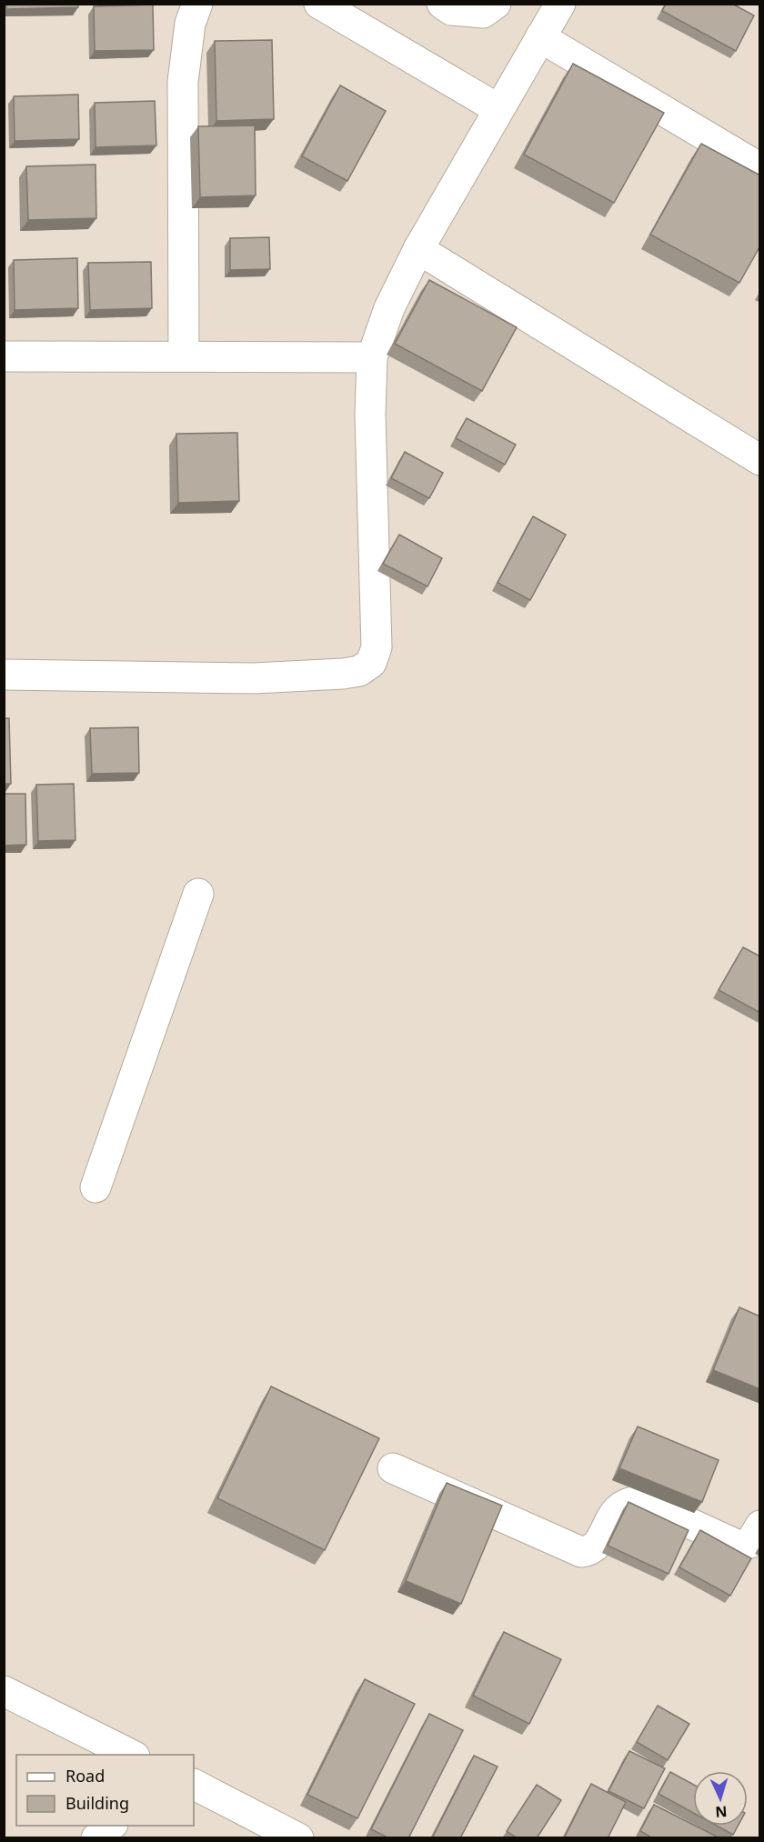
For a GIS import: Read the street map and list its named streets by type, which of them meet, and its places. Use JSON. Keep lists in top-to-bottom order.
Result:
{
  "legend": ["Road", "Building"],
  "north": "bottom"
}
